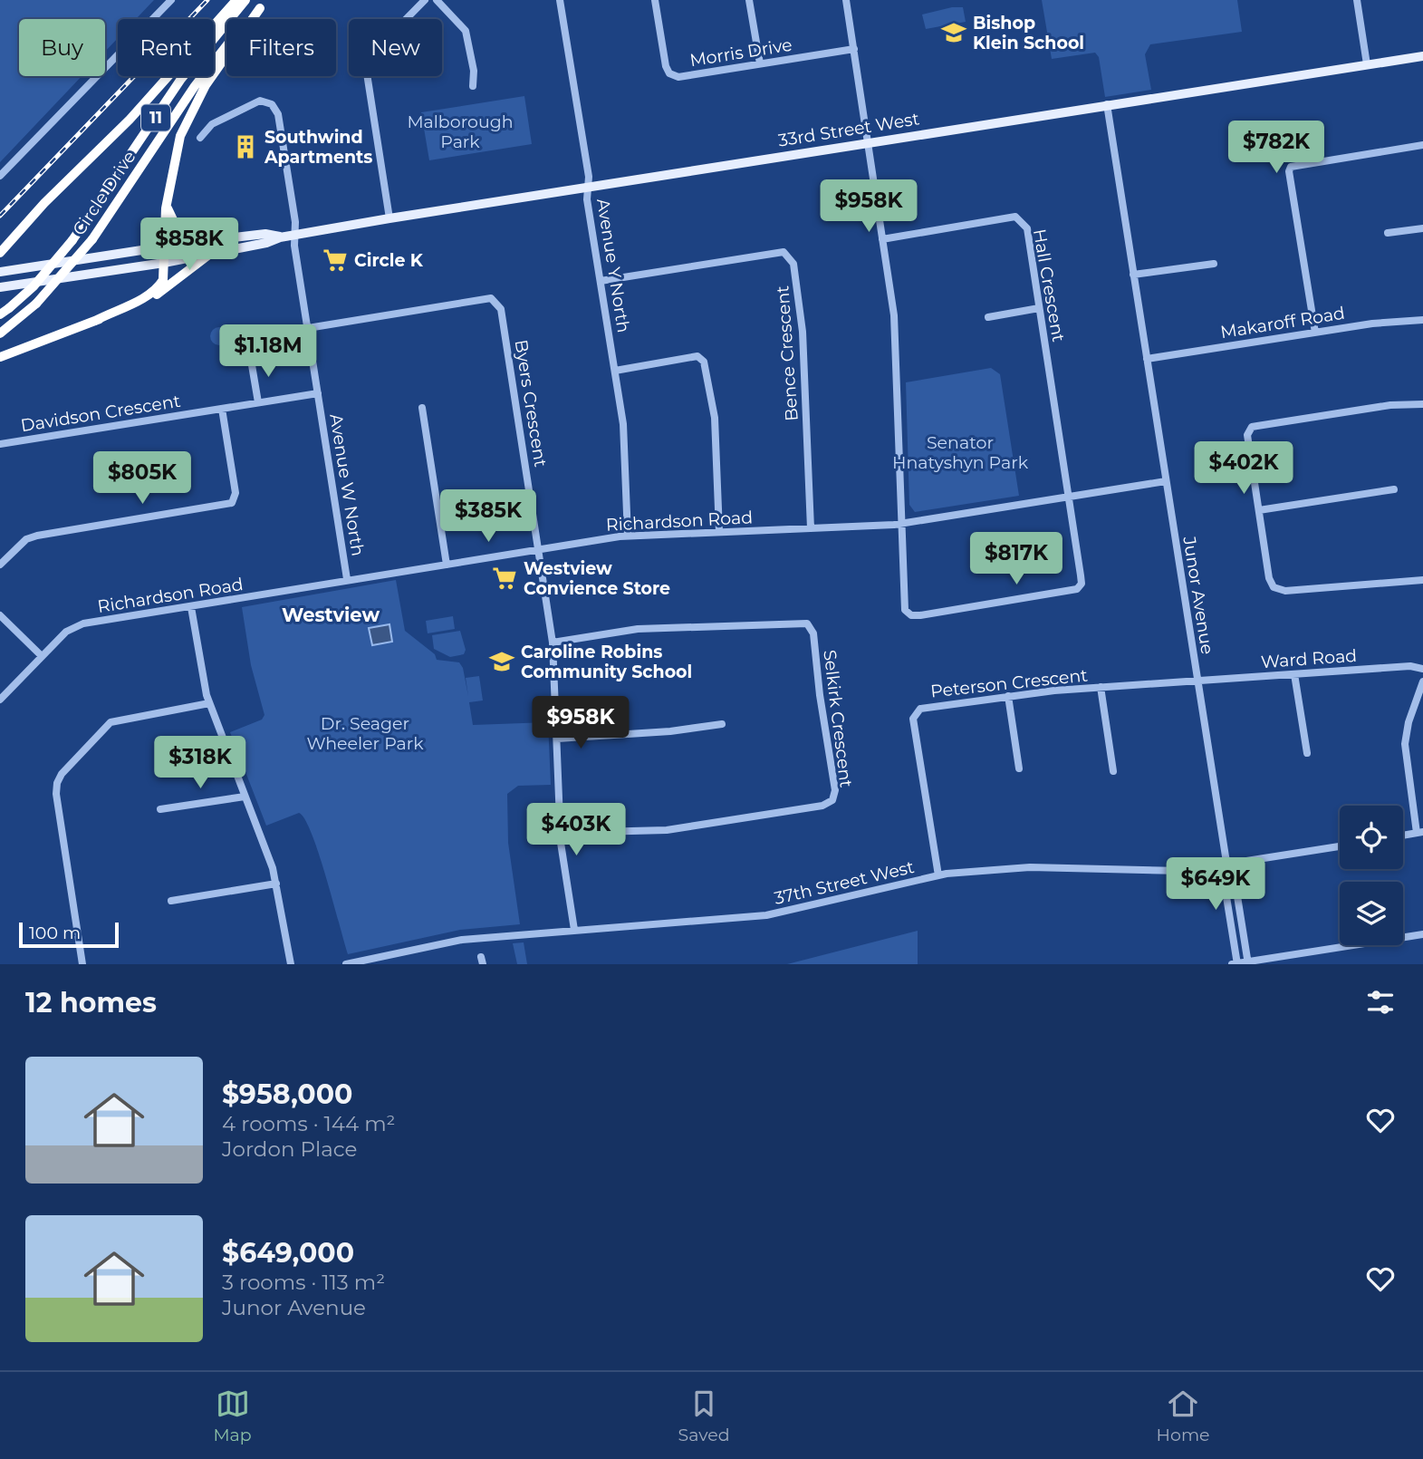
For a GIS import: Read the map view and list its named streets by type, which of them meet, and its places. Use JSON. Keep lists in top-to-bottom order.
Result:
{
  "streets": {
    "highway": ["11", "Circle Drive"],
    "main road": ["33rd Street West"],
    "street": [
      "Morris Drive",
      "Avenue Y North",
      "Hall Crescent",
      "Makaroff Road",
      "Bence Crescent",
      "Byers Crescent",
      "Davidson Crescent",
      "Avenue W North",
      "Richardson Road",
      "Junor Avenue",
      "Ward Road",
      "Peterson Crescent",
      "Selkirk Crescent",
      "37th Street West"
    ]
  },
  "crossings": [
    ["33rd Street West", "Avenue Y North"],
    ["33rd Street West", "Avenue W North"],
    ["33rd Street West", "Junor Avenue"],
    ["Avenue Y North", "Bence Crescent"],
    ["Avenue Y North", "Richardson Road"],
    ["Hall Crescent", "Richardson Road"],
    ["Makaroff Road", "Junor Avenue"],
    ["Bence Crescent", "Richardson Road"],
    ["Byers Crescent", "Avenue W North"],
    ["Byers Crescent", "Richardson Road"],
    ["Byers Crescent", "Selkirk Crescent"],
    ["Byers Crescent", "37th Street West"],
    ["Davidson Crescent", "Avenue W North"],
    ["Avenue W North", "Richardson Road"],
    ["Richardson Road", "Junor Avenue"],
    ["Junor Avenue", "Ward Road"],
    ["Junor Avenue", "Peterson Crescent"],
    ["Junor Avenue", "37th Street West"],
    ["Ward Road", "Peterson Crescent"],
    ["Peterson Crescent", "37th Street West"]
  ],
  "districts": ["Westview"],
  "parks": ["Malborough Park", "Senator Hnatyshyn Park", "Dr. Seager Wheeler Park"],
  "places": {
    "school or university": ["Bishop Klein School", "Caroline Robins Community School"],
    "building": ["Southwind Apartments"],
    "supermarket": ["Circle K", "Westview Convience Store"]
  },
  "scale_bar": "100 m",
  "page": {
    "chip": [
      "Buy",
      "Rent",
      "Filters",
      "New"
    ],
    "price": [
      "$782K",
      "$958K",
      "$858K",
      "$1.18M",
      "$402K",
      "$805K",
      "$385K",
      "$817K",
      "$958K",
      "$318K",
      "$403K",
      "$649K"
    ],
    "scale": "100 m",
    "heading": "12 homes",
    "list": [
      {
        "name": "$958,000",
        "note": "4 rooms · 144 m² · Jordon Place"
      },
      {
        "name": "$649,000",
        "note": "3 rooms · 113 m² · Junor Avenue"
      }
    ],
    "tabs": ["Map", "Saved", "Home"]
  }
}
